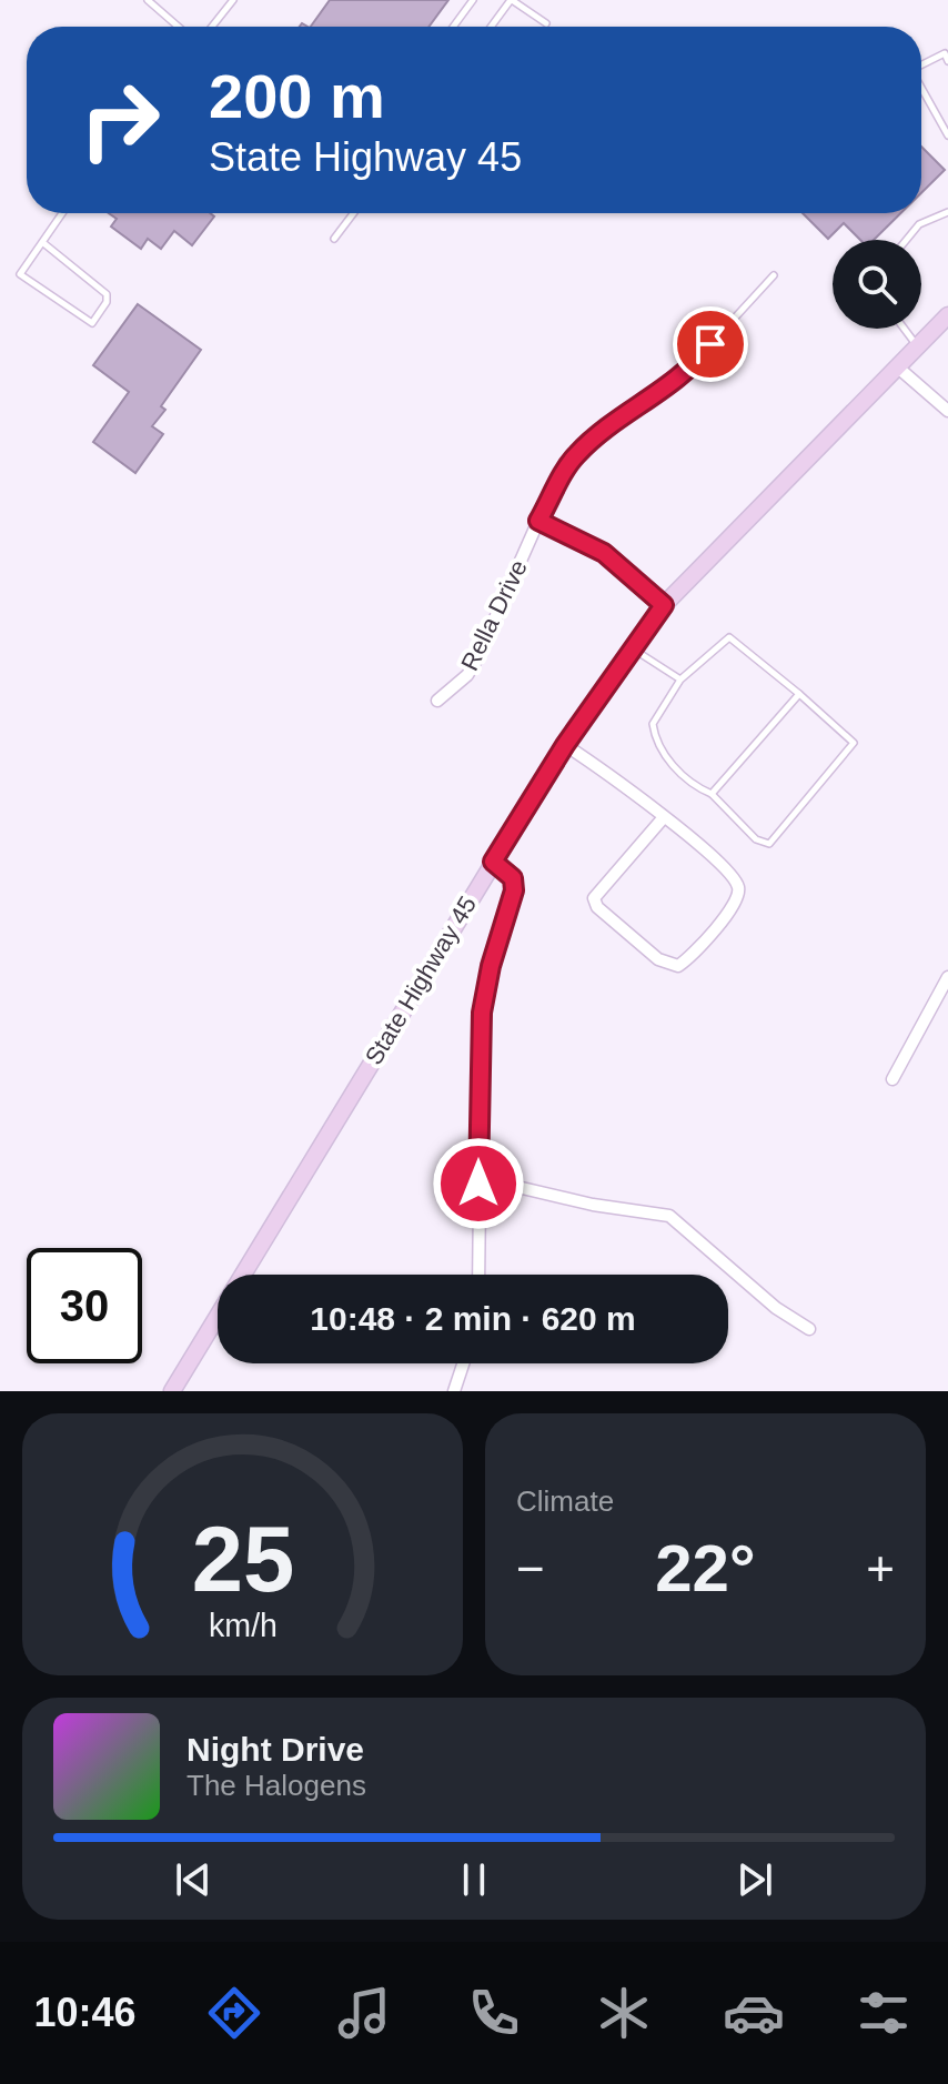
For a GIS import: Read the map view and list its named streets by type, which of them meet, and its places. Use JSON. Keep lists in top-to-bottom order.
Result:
{
  "streets": {
    "main road": ["State Highway 45"],
    "street": ["Rella Drive"]
  },
  "page": {
    "turn": ["200 m", "State Highway 45"],
    "limit": "30",
    "trip": "10:48 · 2 min · 620 m",
    "tile": "Climate",
    "heat": ["−", "22°", "+"],
    "song": ["Night Drive", "The Halogens"],
    "tabs": "10:46",
    "gauge": ["25", "km/h"]
  }
}
